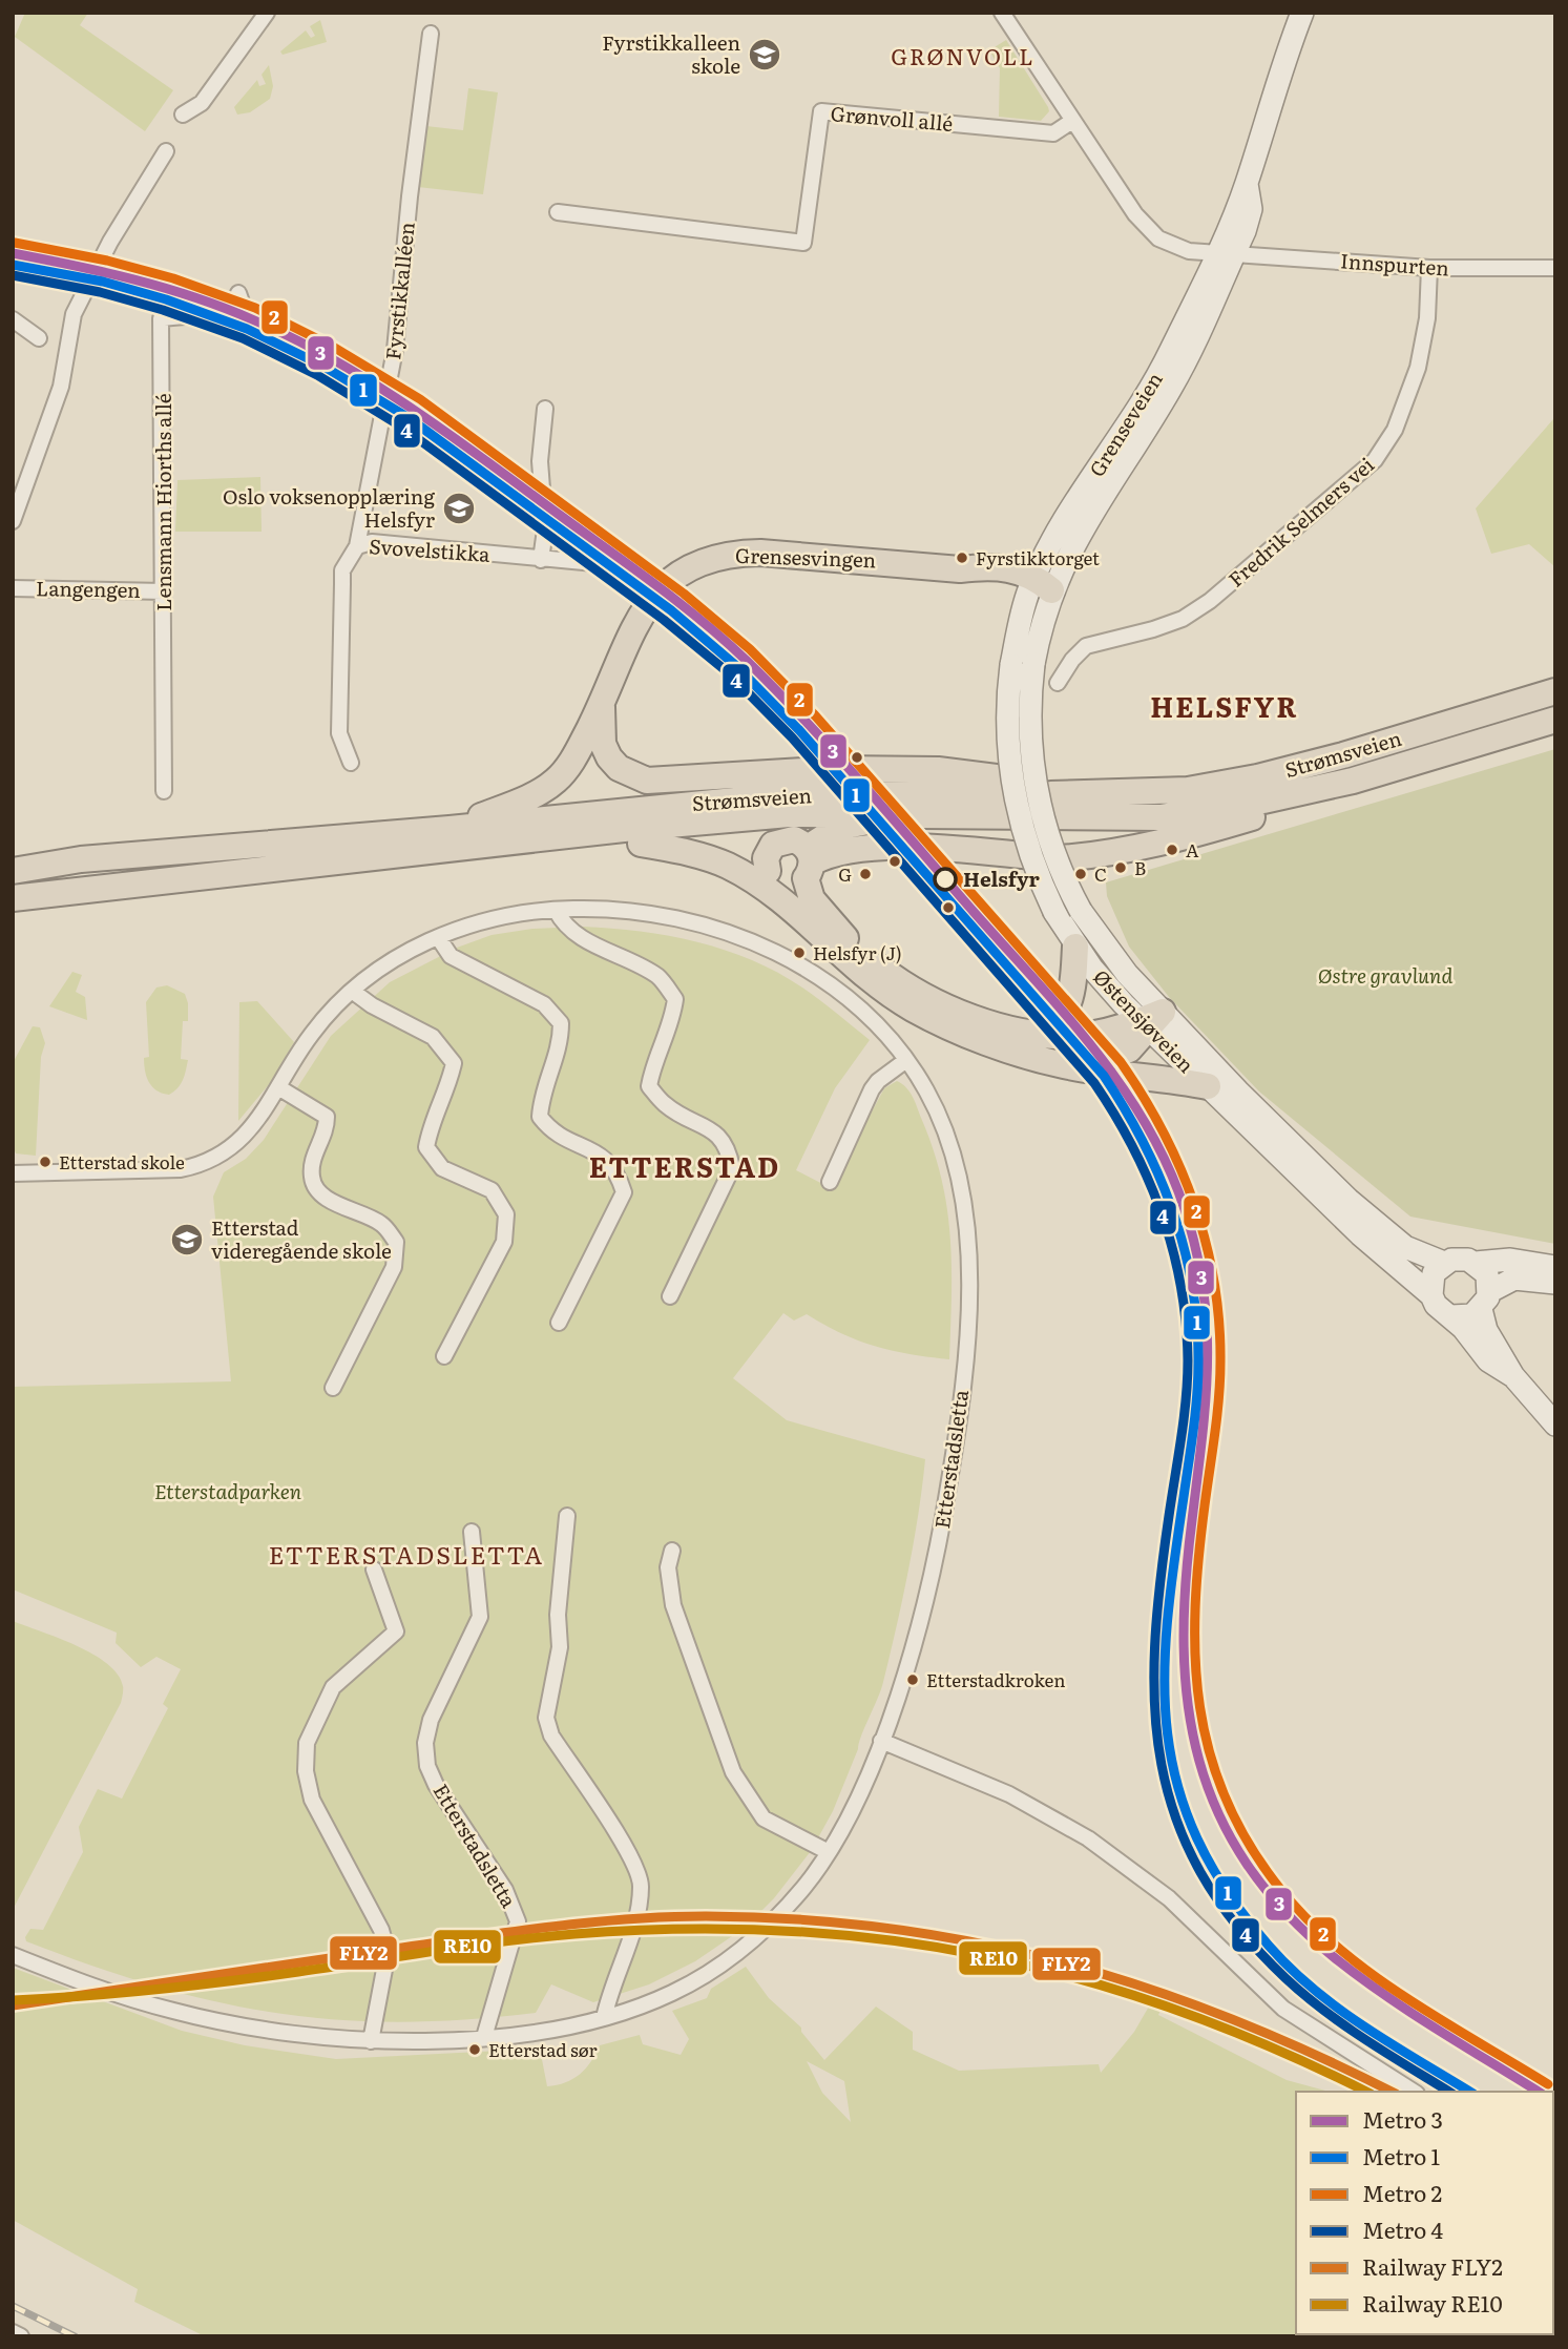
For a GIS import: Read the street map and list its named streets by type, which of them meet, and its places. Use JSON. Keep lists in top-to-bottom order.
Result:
{
  "streets": {
    "highway": ["Grensesvingen", "Strømsveien"],
    "main road": ["Grenseveien", "Østensjøveien"],
    "street": [
      "Grønvoll allé",
      "Innspurten",
      "Fyrstikkalléen",
      "Lensmann Hiorths allé",
      "Fredrik Selmers vei",
      "Svovelstikka",
      "Langengen",
      "Etterstadsletta"
    ]
  },
  "crossings": [
    ["Innspurten", "Grenseveien"],
    ["Innspurten", "Fredrik Selmers vei"],
    ["Fyrstikkalléen", "Svovelstikka"],
    ["Grenseveien", "Grensesvingen"],
    ["Grenseveien", "Østensjøveien"],
    ["Lensmann Hiorths allé", "Langengen"],
    ["Svovelstikka", "Grensesvingen"]
  ],
  "districts": [
    "GRØNVOLL",
    "HELSFYR",
    "ETTERSTAD",
    "ETTERSTADSLETTA"
  ],
  "parks": ["Østre gravlund", "Etterstadparken"],
  "places": {
    "school or university": ["Fyrstikkalleen skole", "Oslo voksenopplæring Helsfyr", "Etterstad videregående skole"],
    "other": [
      "Fyrstikktorget",
      "A",
      "B",
      "G",
      "C",
      "Helsfyr",
      "Helsfyr (J)",
      "Etterstad skole",
      "Etterstadkroken",
      "Etterstad sør"
    ]
  },
  "lines": [
    "metro line 2",
    "metro line 3",
    "metro line 1",
    "metro line 4",
    "rail line FLY2",
    "rail line RE10"
  ],
  "legend": [
    "Metro 3",
    "Metro 1",
    "Metro 2",
    "Metro 4",
    "Railway FLY2",
    "Railway RE10"
  ]
}
